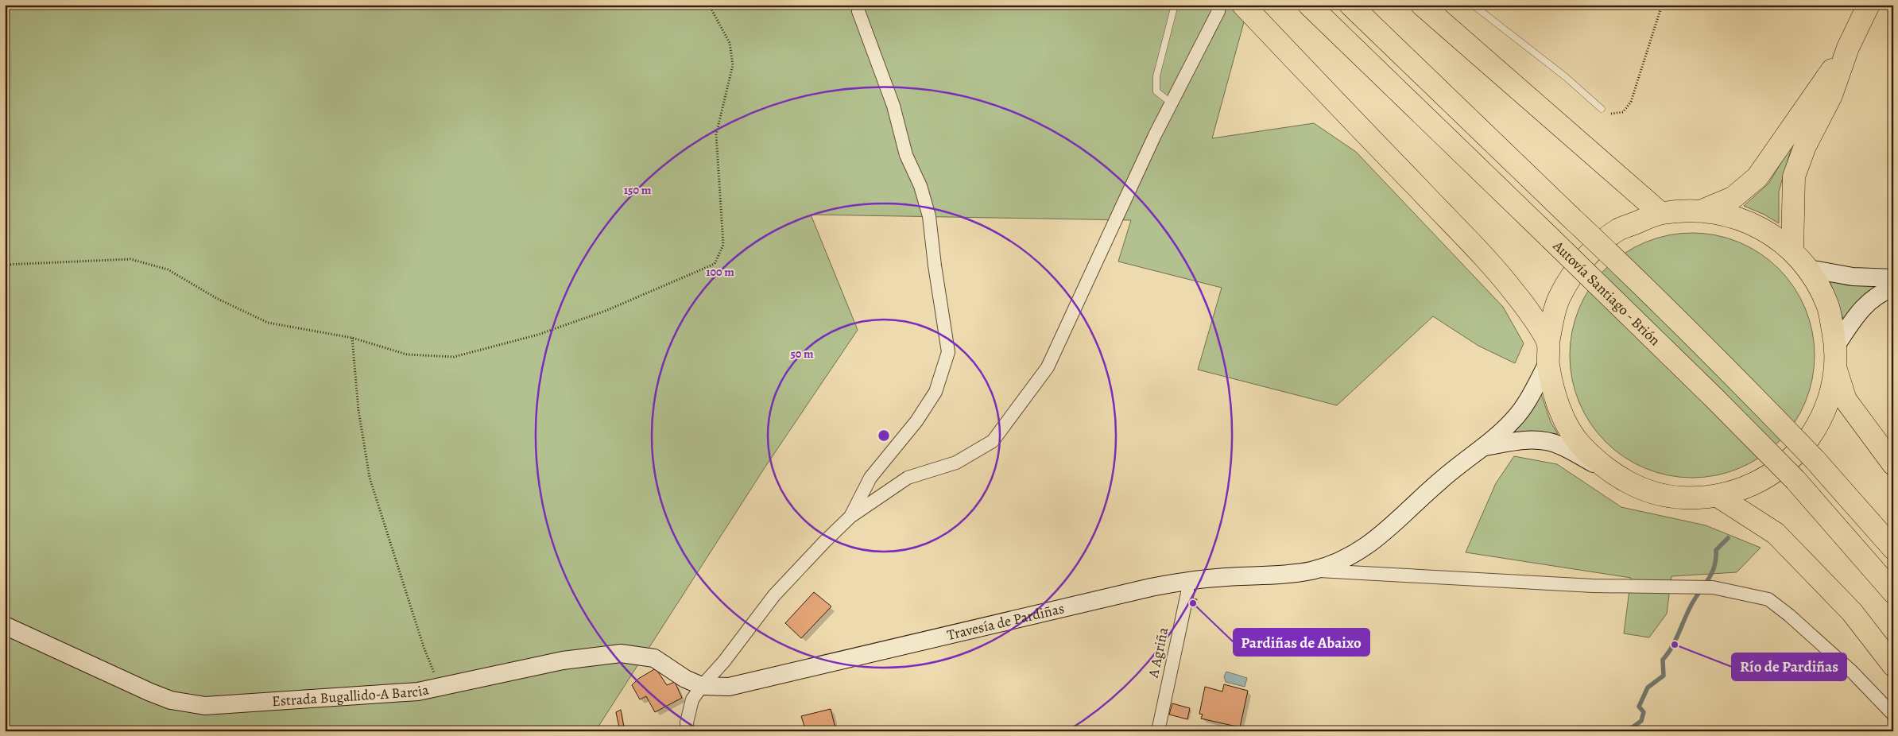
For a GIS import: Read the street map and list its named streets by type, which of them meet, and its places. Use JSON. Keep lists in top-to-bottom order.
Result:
{
  "streets": {
    "highway": ["Autovía Santiago - Brión"],
    "street": ["Travesía de Pardiñas", "A Agriña", "Estrada Bugallido-A Barcia"]
  },
  "crossings": [
    ["Travesía de Pardiñas", "A Agriña"],
    ["Travesía de Pardiñas", "Estrada Bugallido-A Barcia"]
  ],
  "places": ["Pardiñas de Abaixo", "Río de Pardiñas"],
  "rings": ["150 m", "100 m", "50 m"]
}
